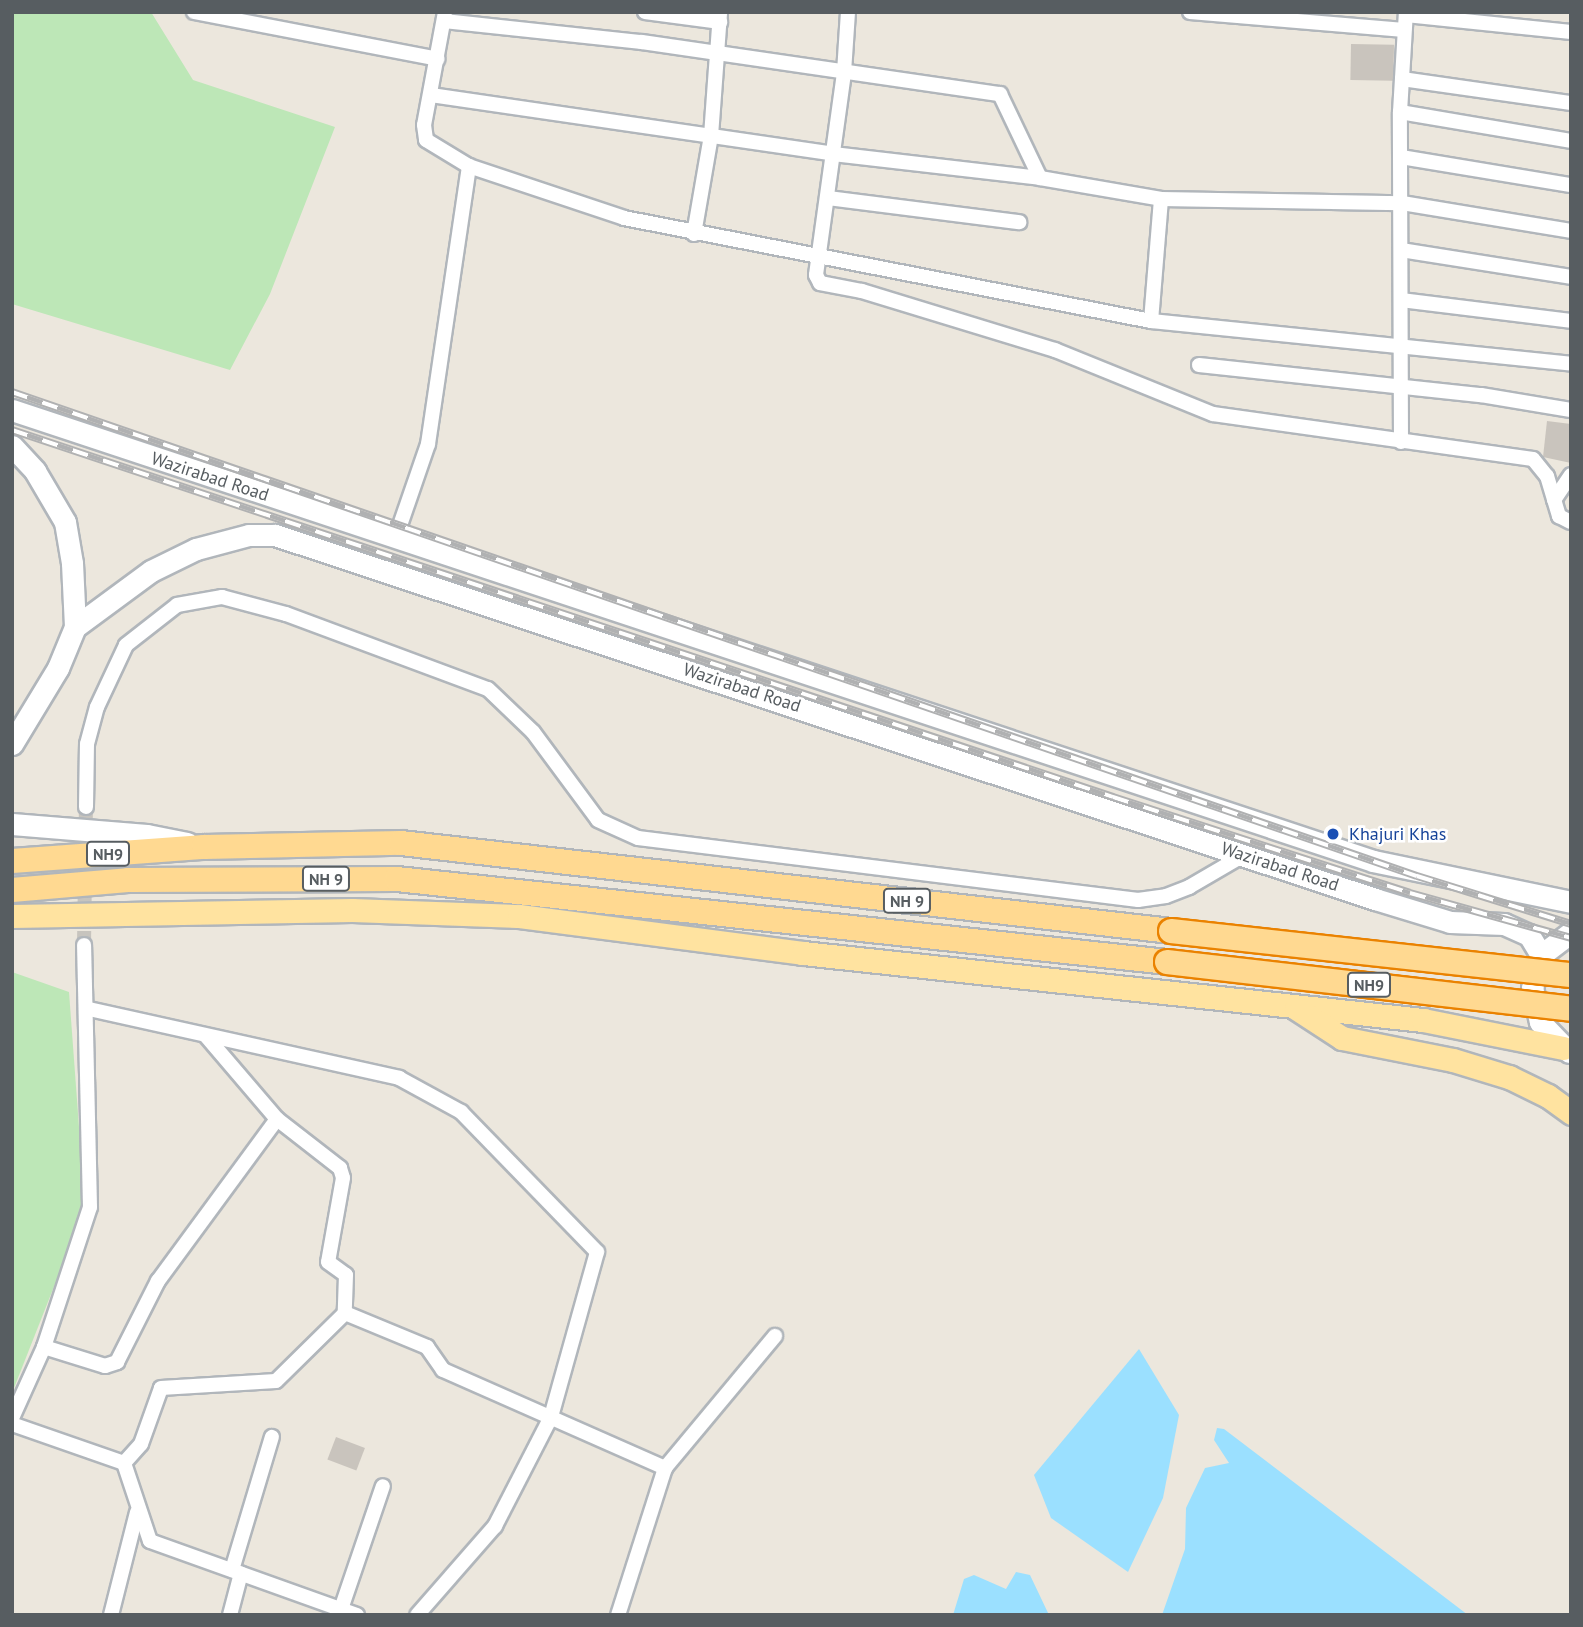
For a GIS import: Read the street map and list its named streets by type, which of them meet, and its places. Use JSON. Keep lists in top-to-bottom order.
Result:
{
  "streets": {
    "highway": ["NH9", "NH 9"],
    "main road": ["Wazirabad Road"]
  },
  "crossings": [
    ["NH9", "NH 9"]
  ],
  "places": ["Khajuri Khas"]
}
